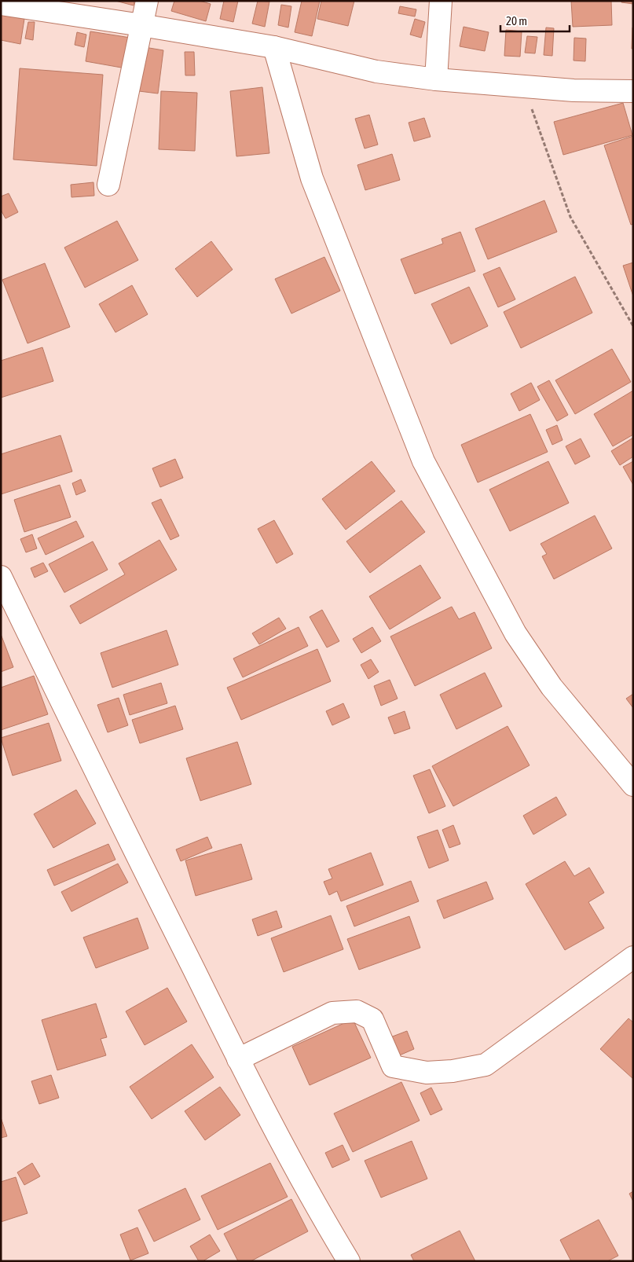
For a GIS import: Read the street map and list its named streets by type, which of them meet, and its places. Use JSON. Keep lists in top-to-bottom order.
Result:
{
  "scale_bar": "20 m"
}
